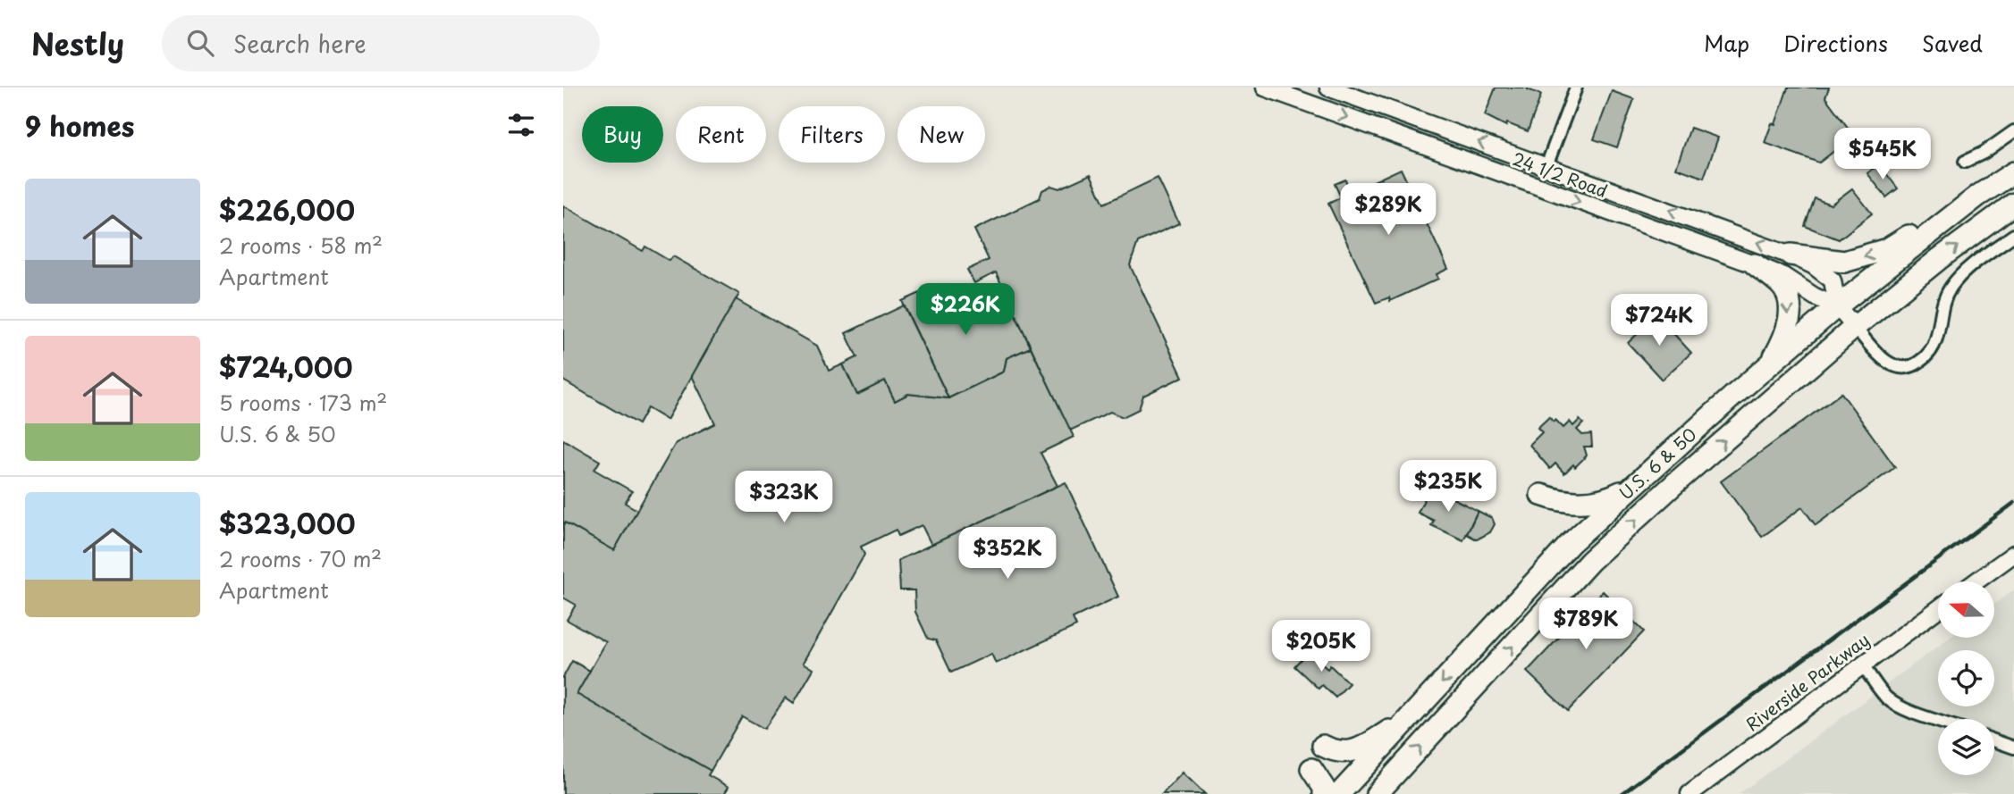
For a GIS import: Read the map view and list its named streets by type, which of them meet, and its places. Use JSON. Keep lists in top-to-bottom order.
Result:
{
  "streets": {
    "highway": ["U.S. 6 & 50"],
    "main road": ["24 1/2 Road", "Riverside Parkway"]
  },
  "crossings": [
    ["24 1/2 Road", "U.S. 6 & 50"]
  ],
  "north": "left",
  "page": {
    "header": "Nestly",
    "search": "Search here",
    "nav": ["Map", "Directions", "Saved"],
    "heading": "9 homes",
    "chip": [
      "Buy",
      "Rent",
      "Filters",
      "New"
    ],
    "price": [
      "$545K",
      "$289K",
      "$226K",
      "$724K",
      "$235K",
      "$323K",
      "$352K",
      "$789K",
      "$205K"
    ],
    "list": [
      {
        "name": "$226,000",
        "note": "2 rooms · 58 m² · Apartment"
      },
      {
        "name": "$724,000",
        "note": "5 rooms · 173 m² · U.S. 6 & 50"
      },
      {
        "name": "$323,000",
        "note": "2 rooms · 70 m² · Apartment"
      }
    ]
  }
}
